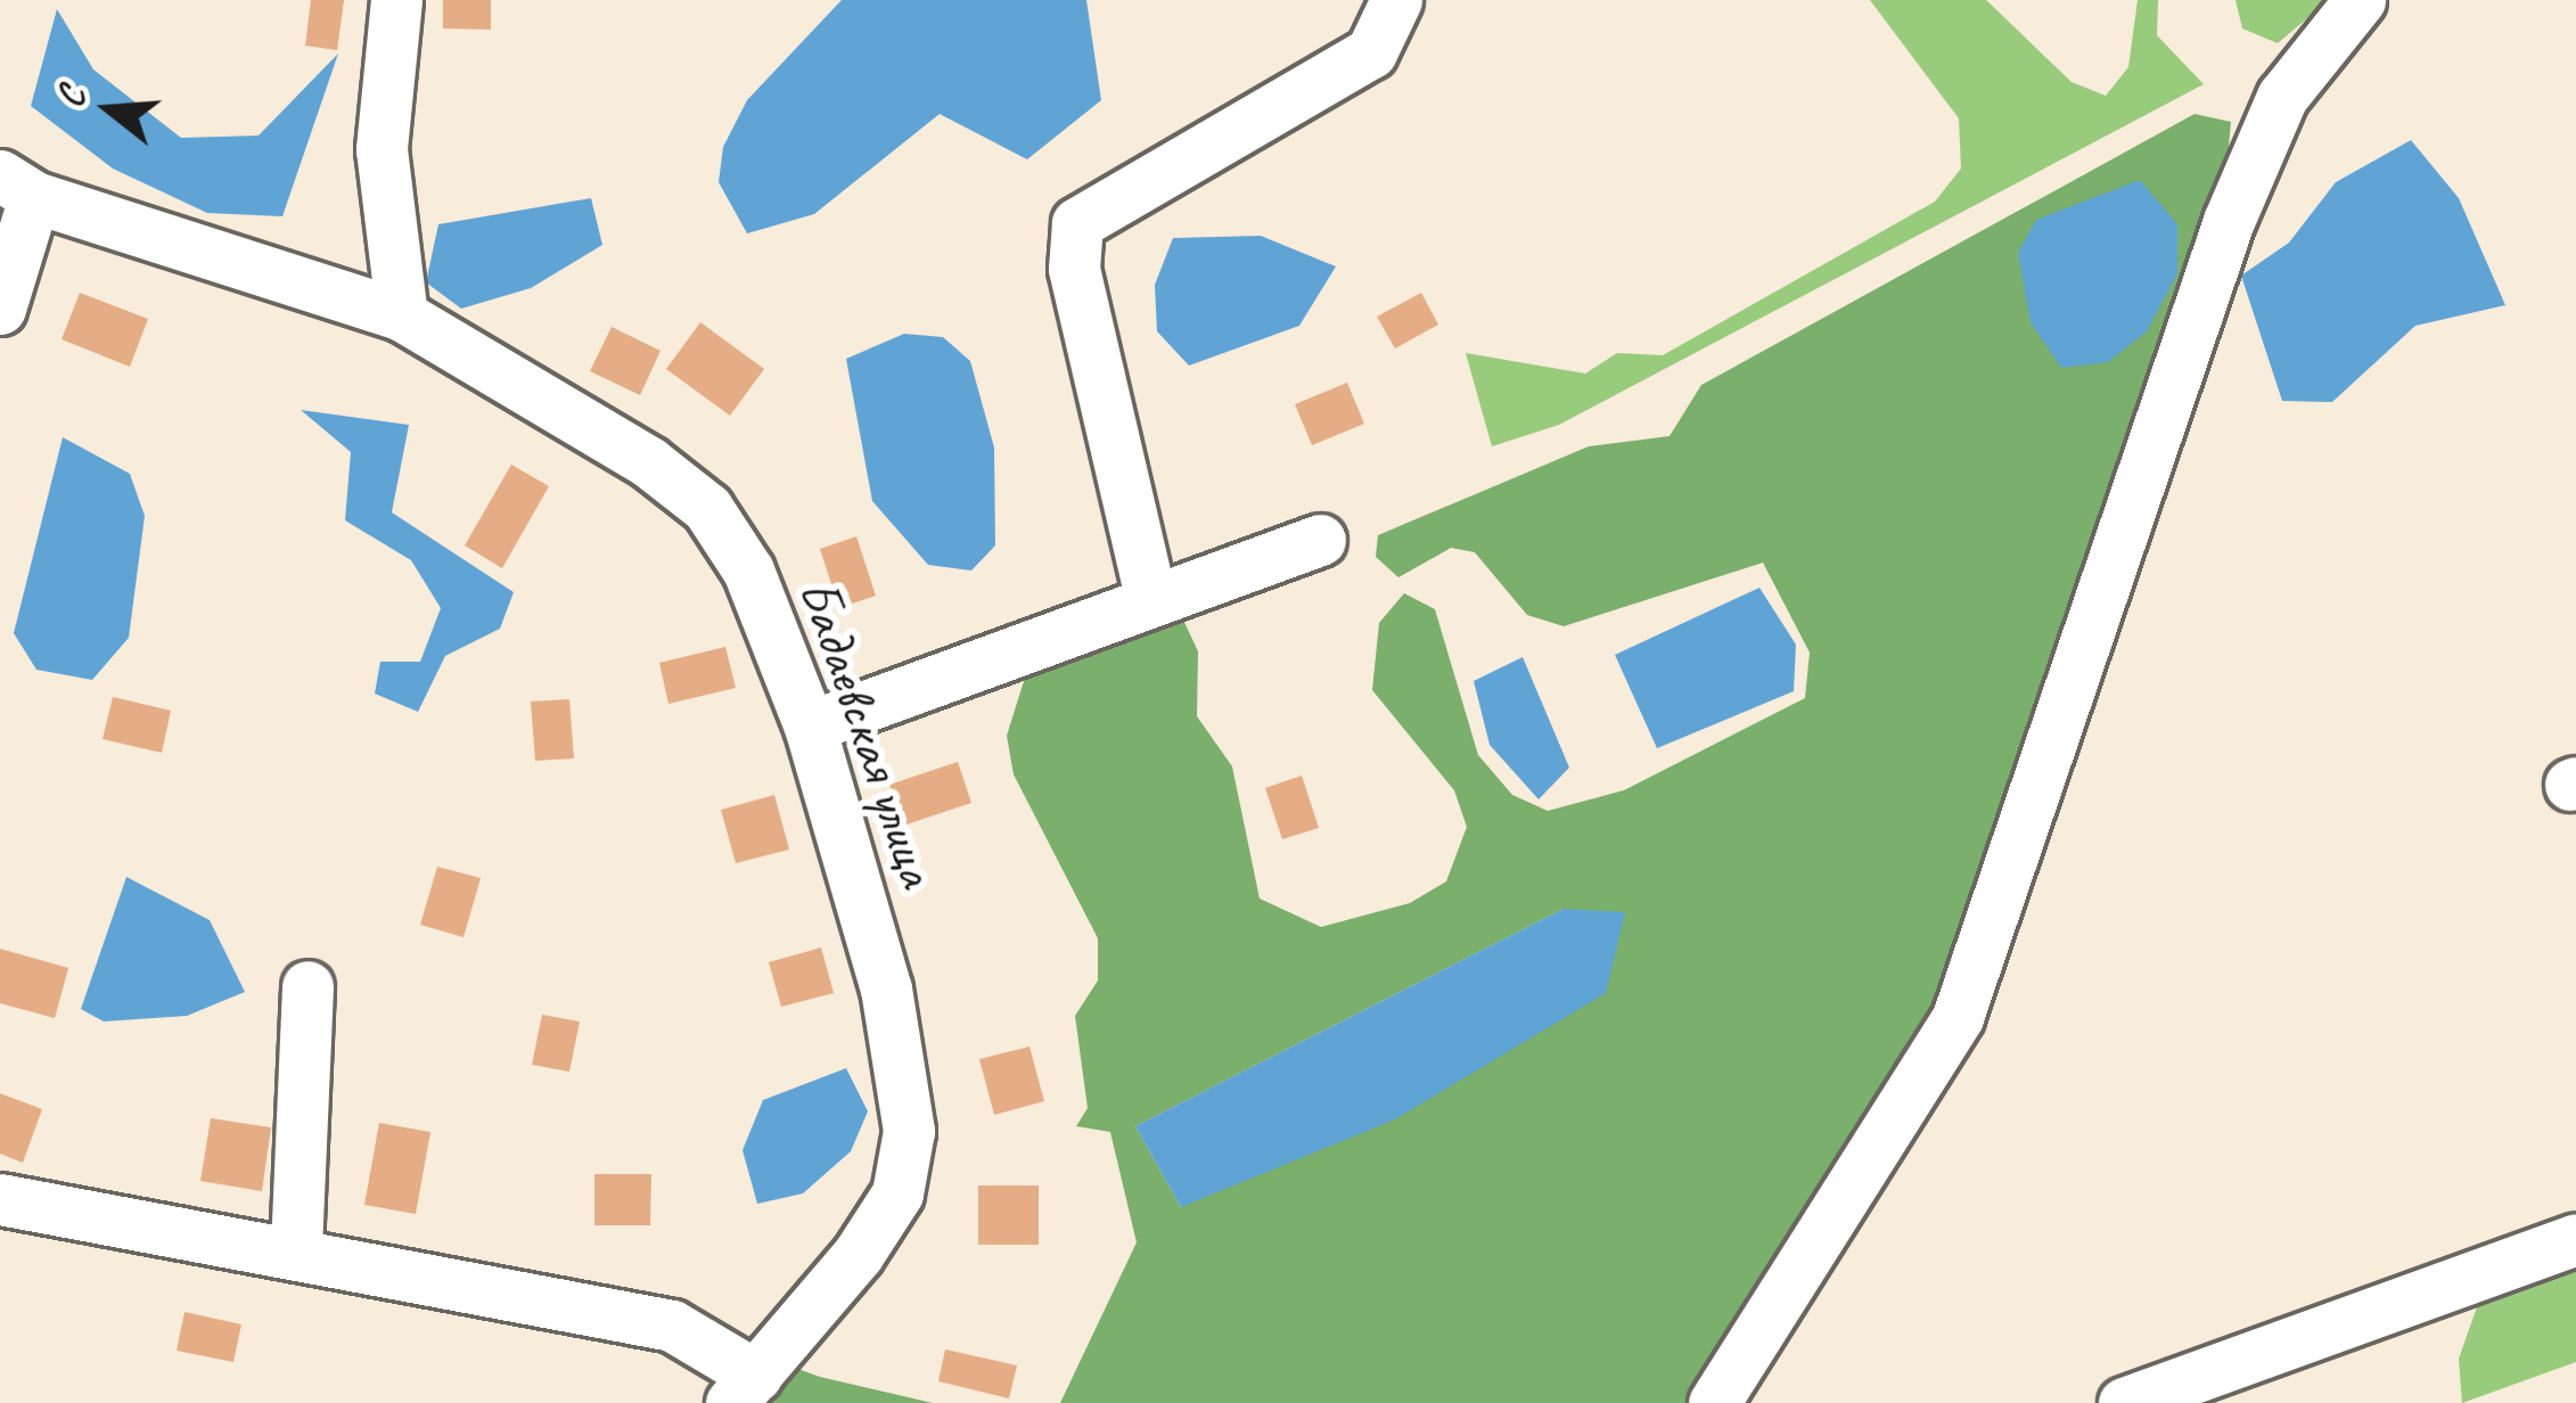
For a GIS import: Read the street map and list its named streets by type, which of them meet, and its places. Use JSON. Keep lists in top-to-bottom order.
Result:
{
  "streets": {
    "street": ["Бадаевская улица"]
  },
  "north": "left"
}
